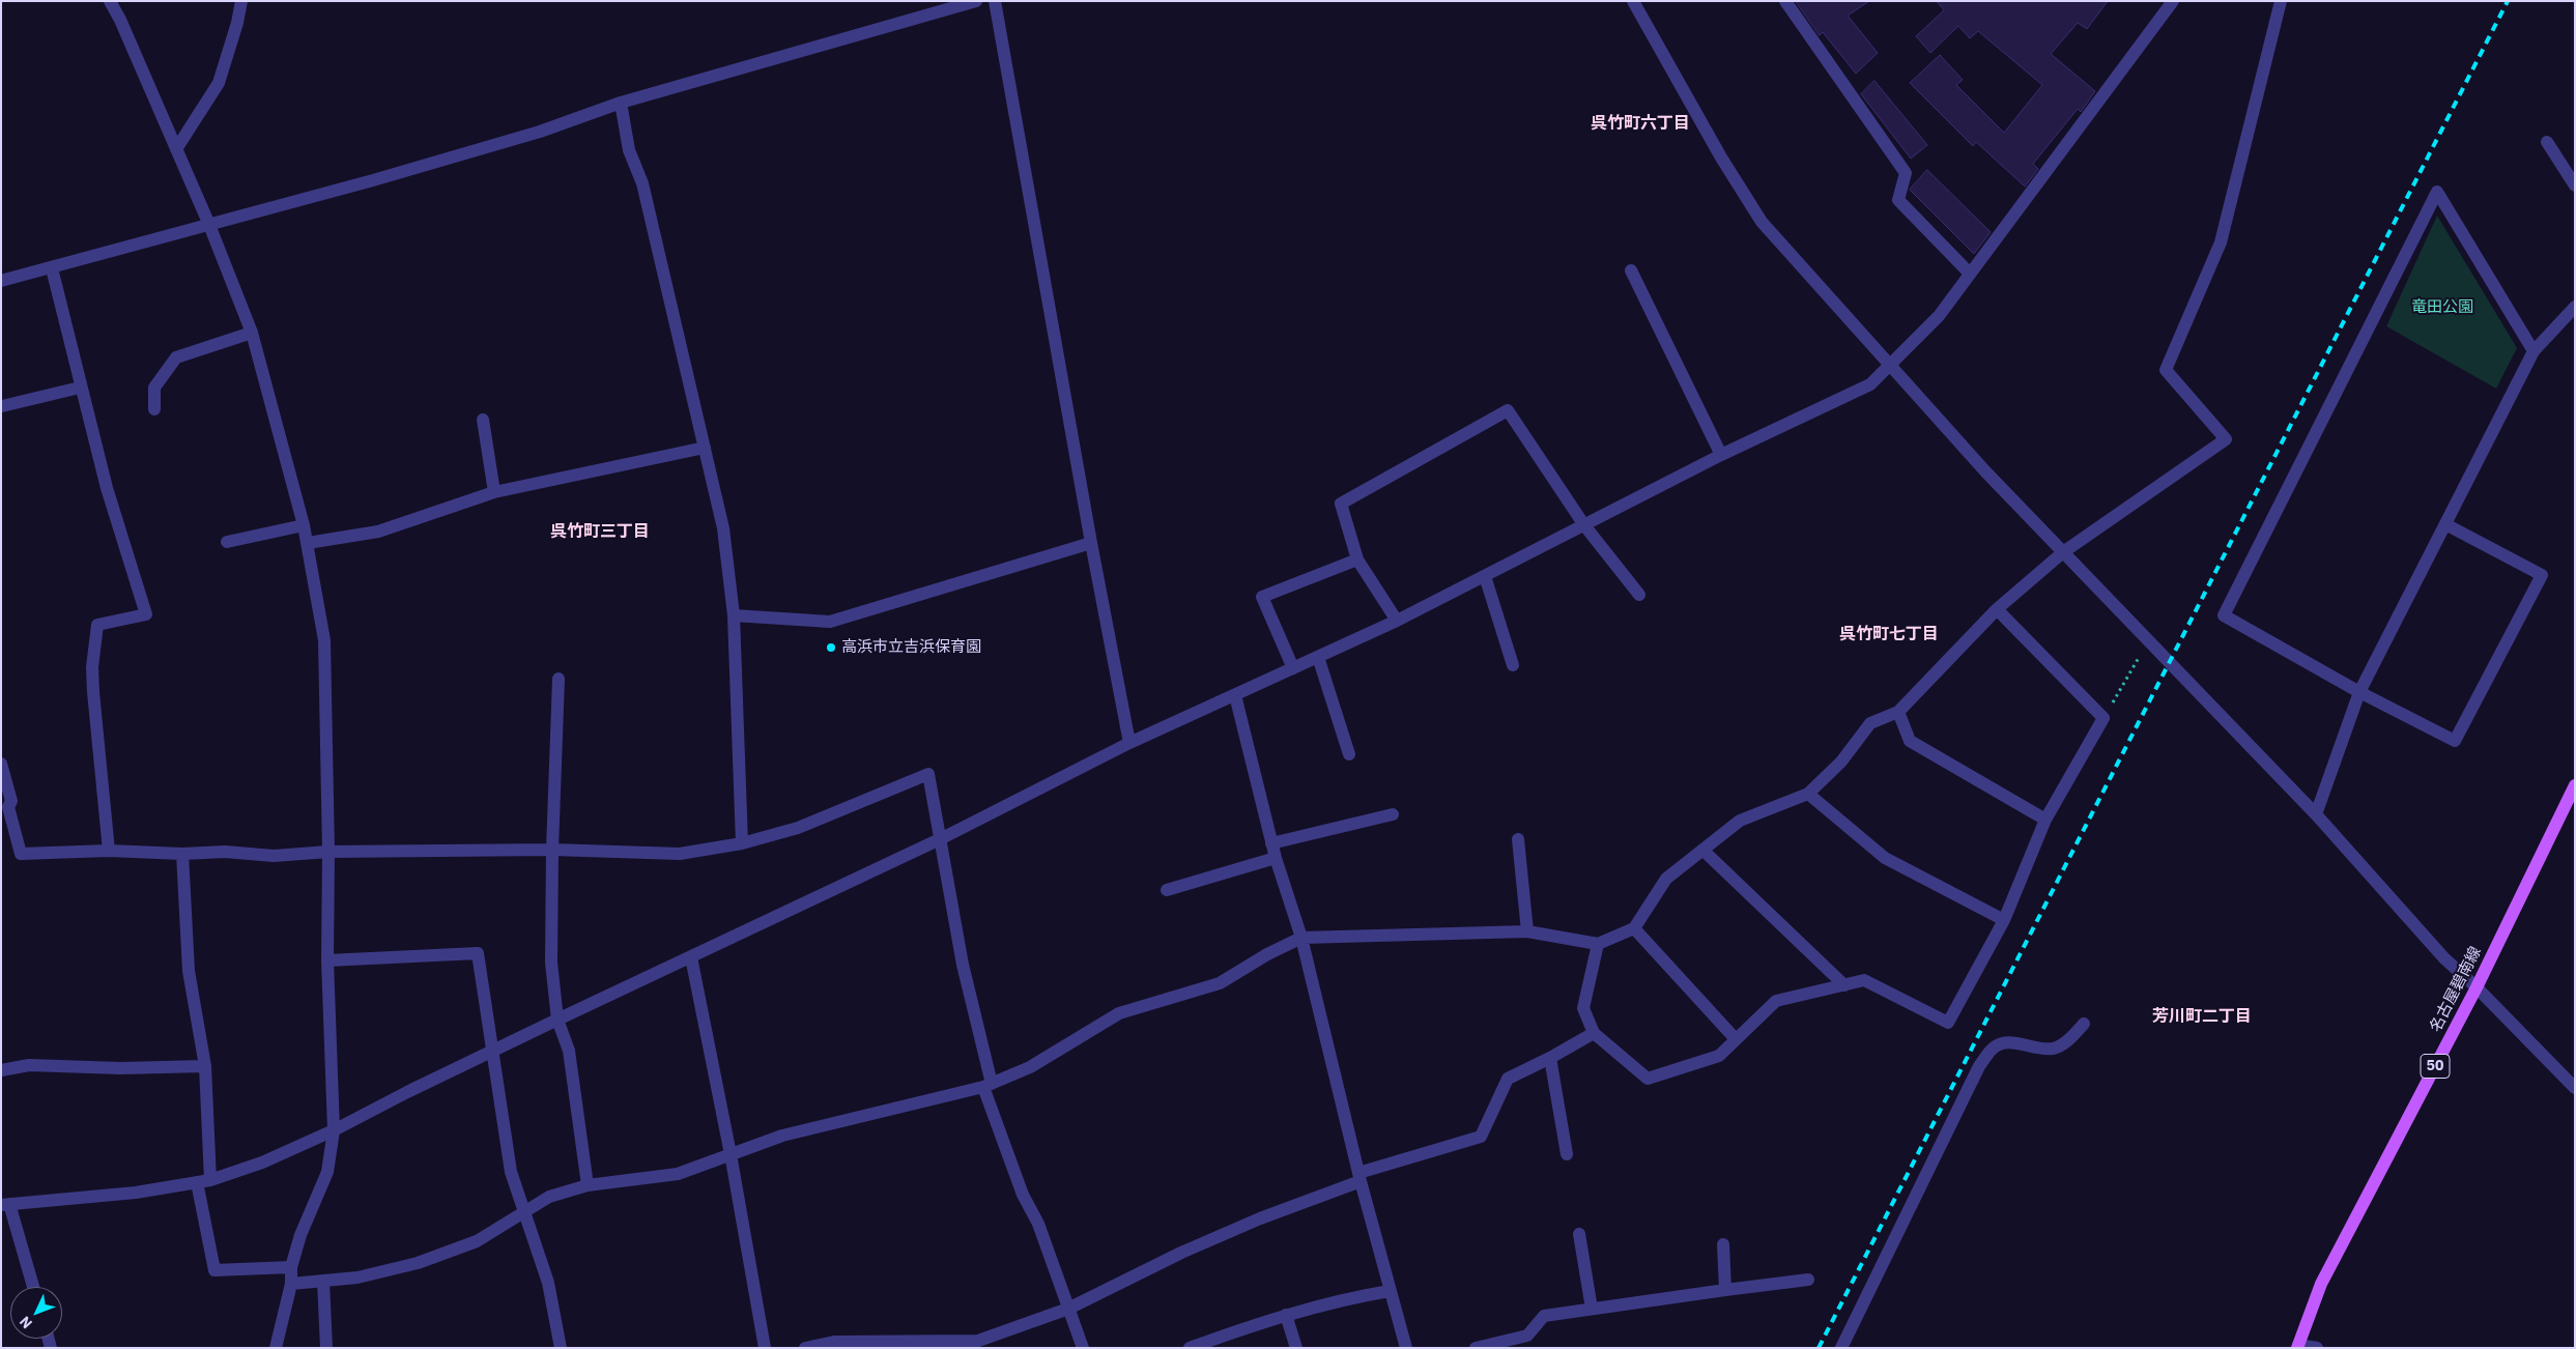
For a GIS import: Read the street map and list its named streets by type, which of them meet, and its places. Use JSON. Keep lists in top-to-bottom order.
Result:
{
  "streets": {
    "main road": ["名古屋碧南線", "50"]
  },
  "districts": [
    "呉竹町六丁目",
    "呉竹町三丁目",
    "呉竹町七丁目",
    "芳川町二丁目"
  ],
  "parks": ["竜田公園"],
  "places": ["高浜市立吉浜保育園"],
  "north": "bottom left"
}
